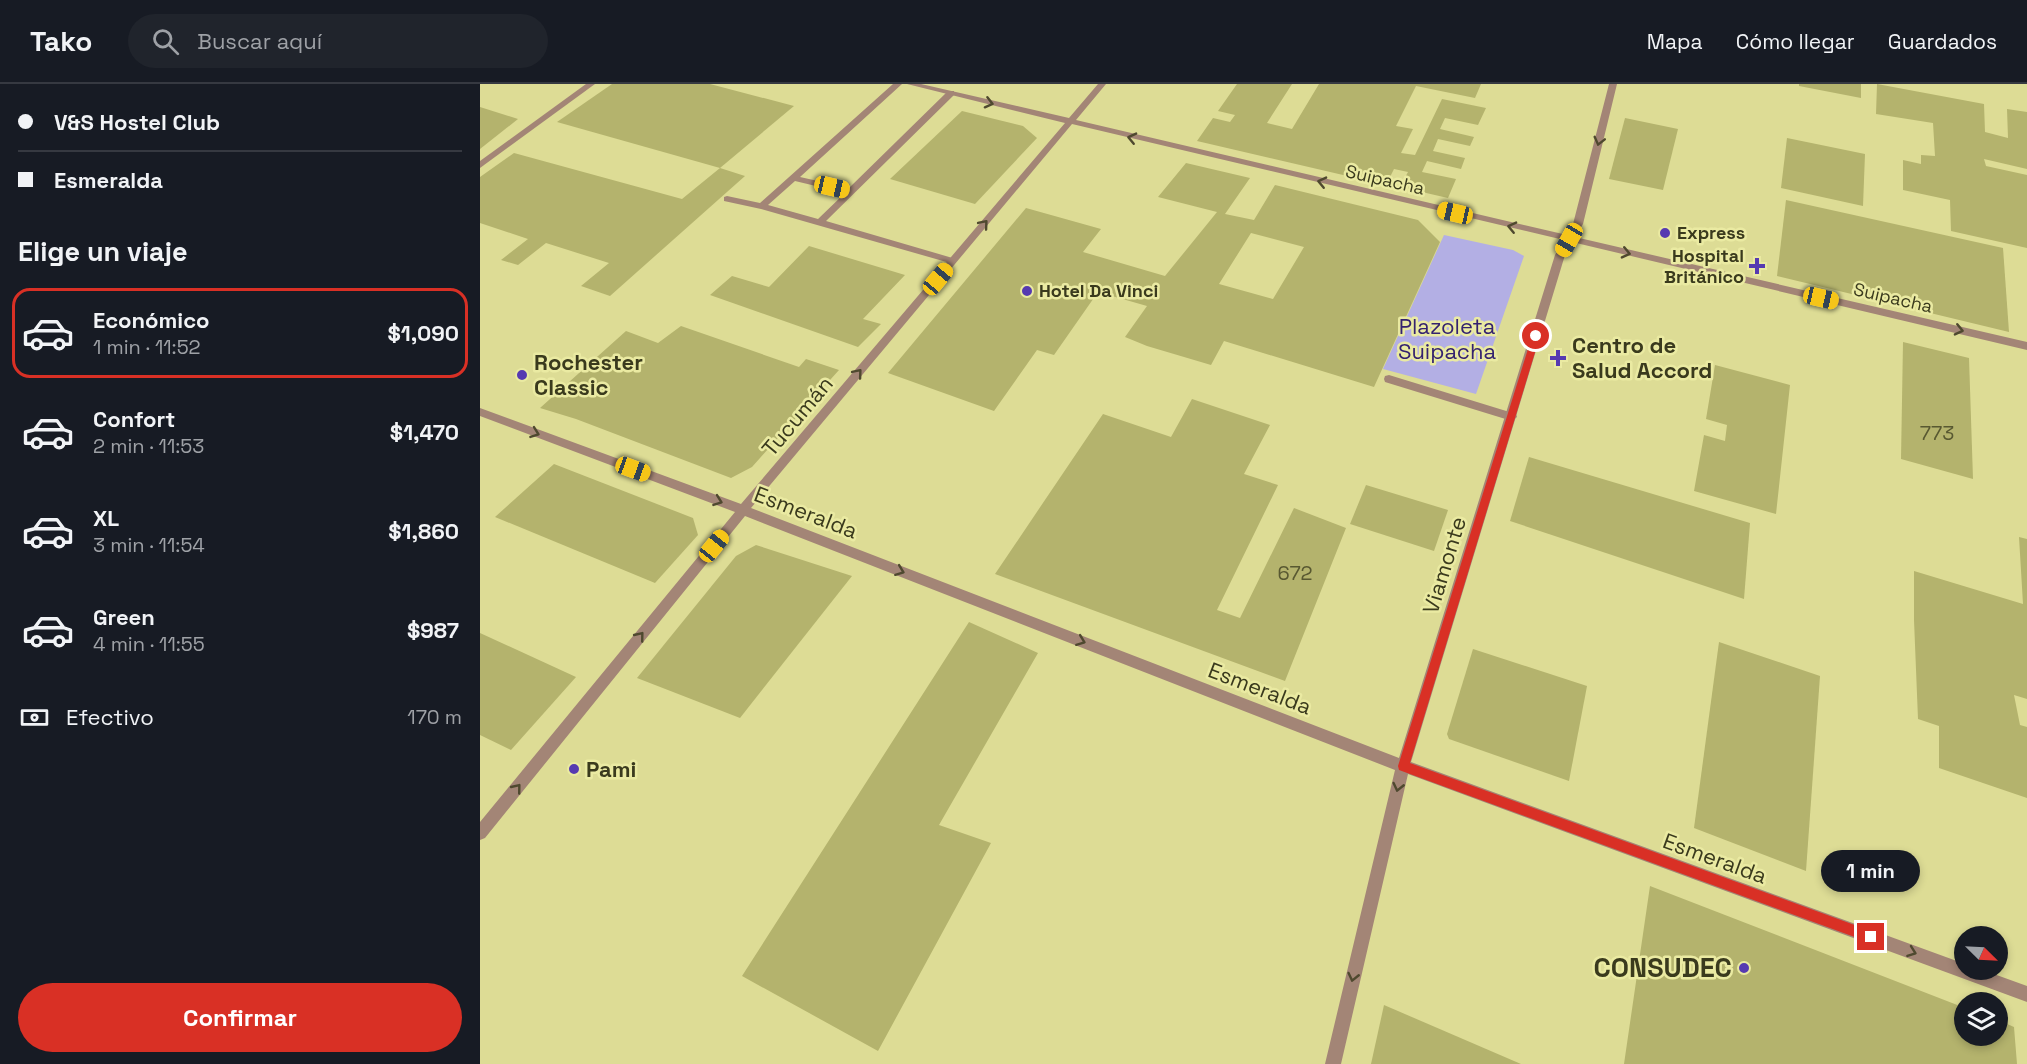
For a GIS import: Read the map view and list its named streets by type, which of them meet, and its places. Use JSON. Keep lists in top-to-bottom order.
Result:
{
  "streets": {
    "street": [
      "Suipacha",
      "Tucumán",
      "Esmeralda",
      "Viamonte"
    ]
  },
  "crossings": [
    ["Suipacha", "Tucumán"],
    ["Suipacha", "Viamonte"],
    ["Tucumán", "Esmeralda"],
    ["Esmeralda", "Viamonte"]
  ],
  "one_way": ["Tucumán", "Esmeralda", "Viamonte"],
  "parks": ["Plazoleta Suipacha"],
  "places": {
    "other": [
      "Express",
      "Hotel Da Vinci",
      "Rochester Classic",
      "Pami",
      "CONSUDEC"
    ],
    "health": ["Hospital Británico", "Centro de Salud Accord"]
  },
  "house_numbers": ["773", "672"],
  "north": "bottom right",
  "page": {
    "header": "Tako",
    "search": "Buscar aquí",
    "nav": ["Mapa", "Cómo llegar", "Guardados"],
    "banner": ["V&S Hostel Club", "Esmeralda"],
    "heading": "Elige un viaje",
    "list": [
      {
        "name": "Económico",
        "note": "1 min · 11:52",
        "value": "$1,090"
      },
      {
        "name": "Confort",
        "note": "2 min · 11:53",
        "value": "$1,470"
      },
      {
        "name": "XL",
        "note": "3 min · 11:54",
        "value": "$1,860"
      },
      {
        "name": "Green",
        "note": "4 min · 11:55",
        "value": "$987"
      }
    ],
    "pay": ["Efectivo", "170 m"],
    "bubble": "1 min",
    "buttons": "Confirmar"
  }
}
